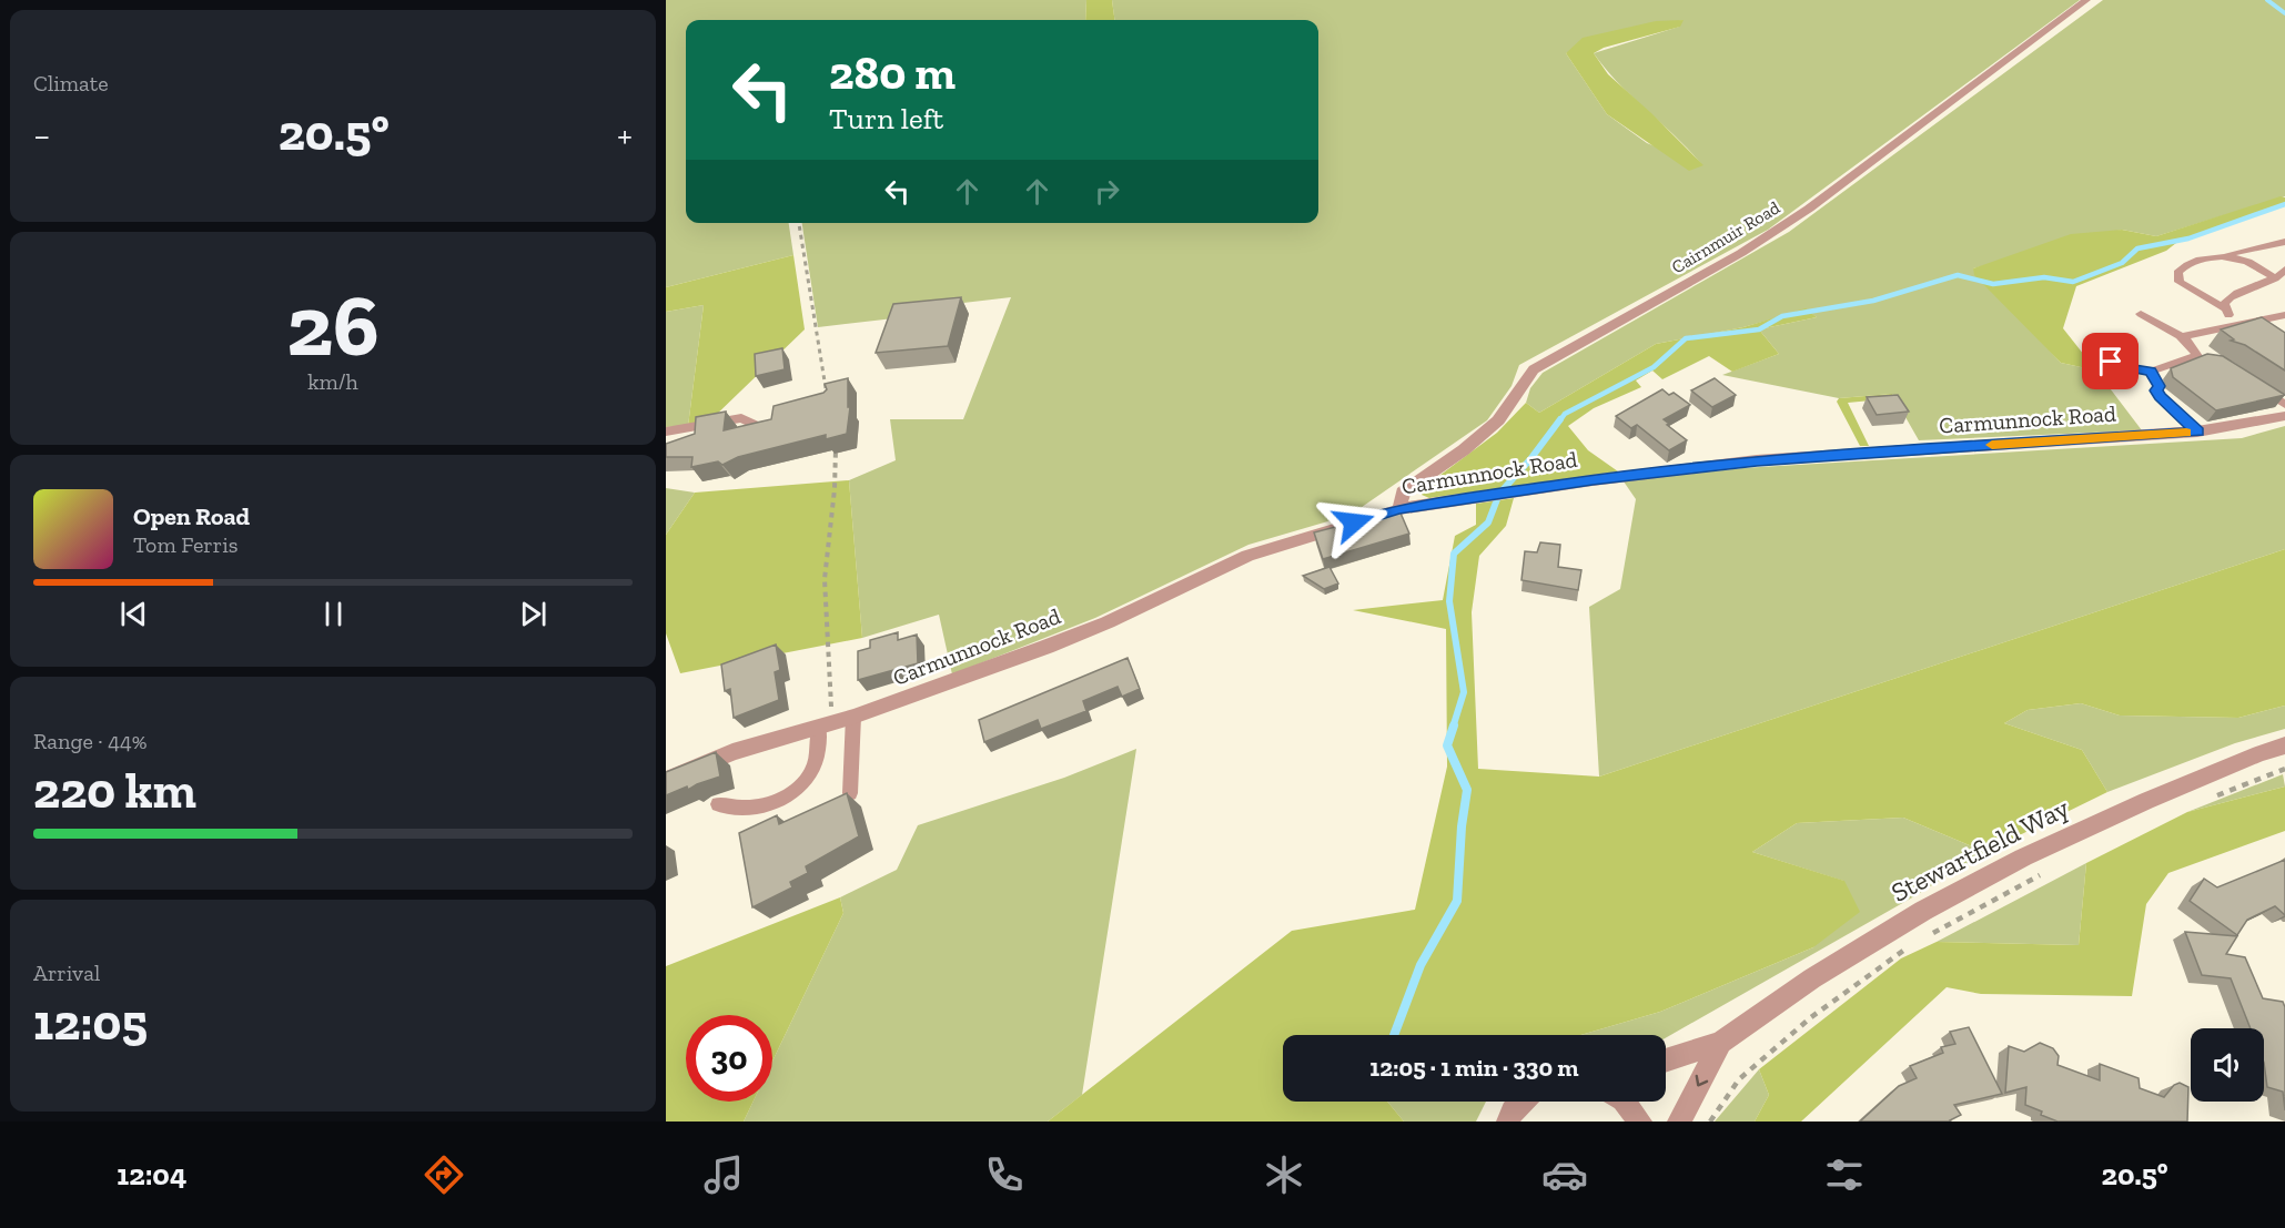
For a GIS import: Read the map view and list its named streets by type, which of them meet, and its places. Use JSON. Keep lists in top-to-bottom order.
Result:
{
  "streets": {
    "street": ["Cairnmuir Road", "Carmunnock Road", "Stewartfield Way"]
  },
  "crossings": [
    ["Cairnmuir Road", "Carmunnock Road"]
  ],
  "page": {
    "tile": [
      "Climate",
      ["26", "km/h"],
      ["Range · 44%", "220 km"],
      ["Arrival", "12:05"]
    ],
    "turn": ["280 m", "Turn left"],
    "heat": ["−", "20.5°", "+"],
    "song": ["Open Road", "Tom Ferris"],
    "limit": "30",
    "trip": "12:05 · 1 min · 330 m",
    "tabs": ["12:04", "20.5°"]
  }
}
